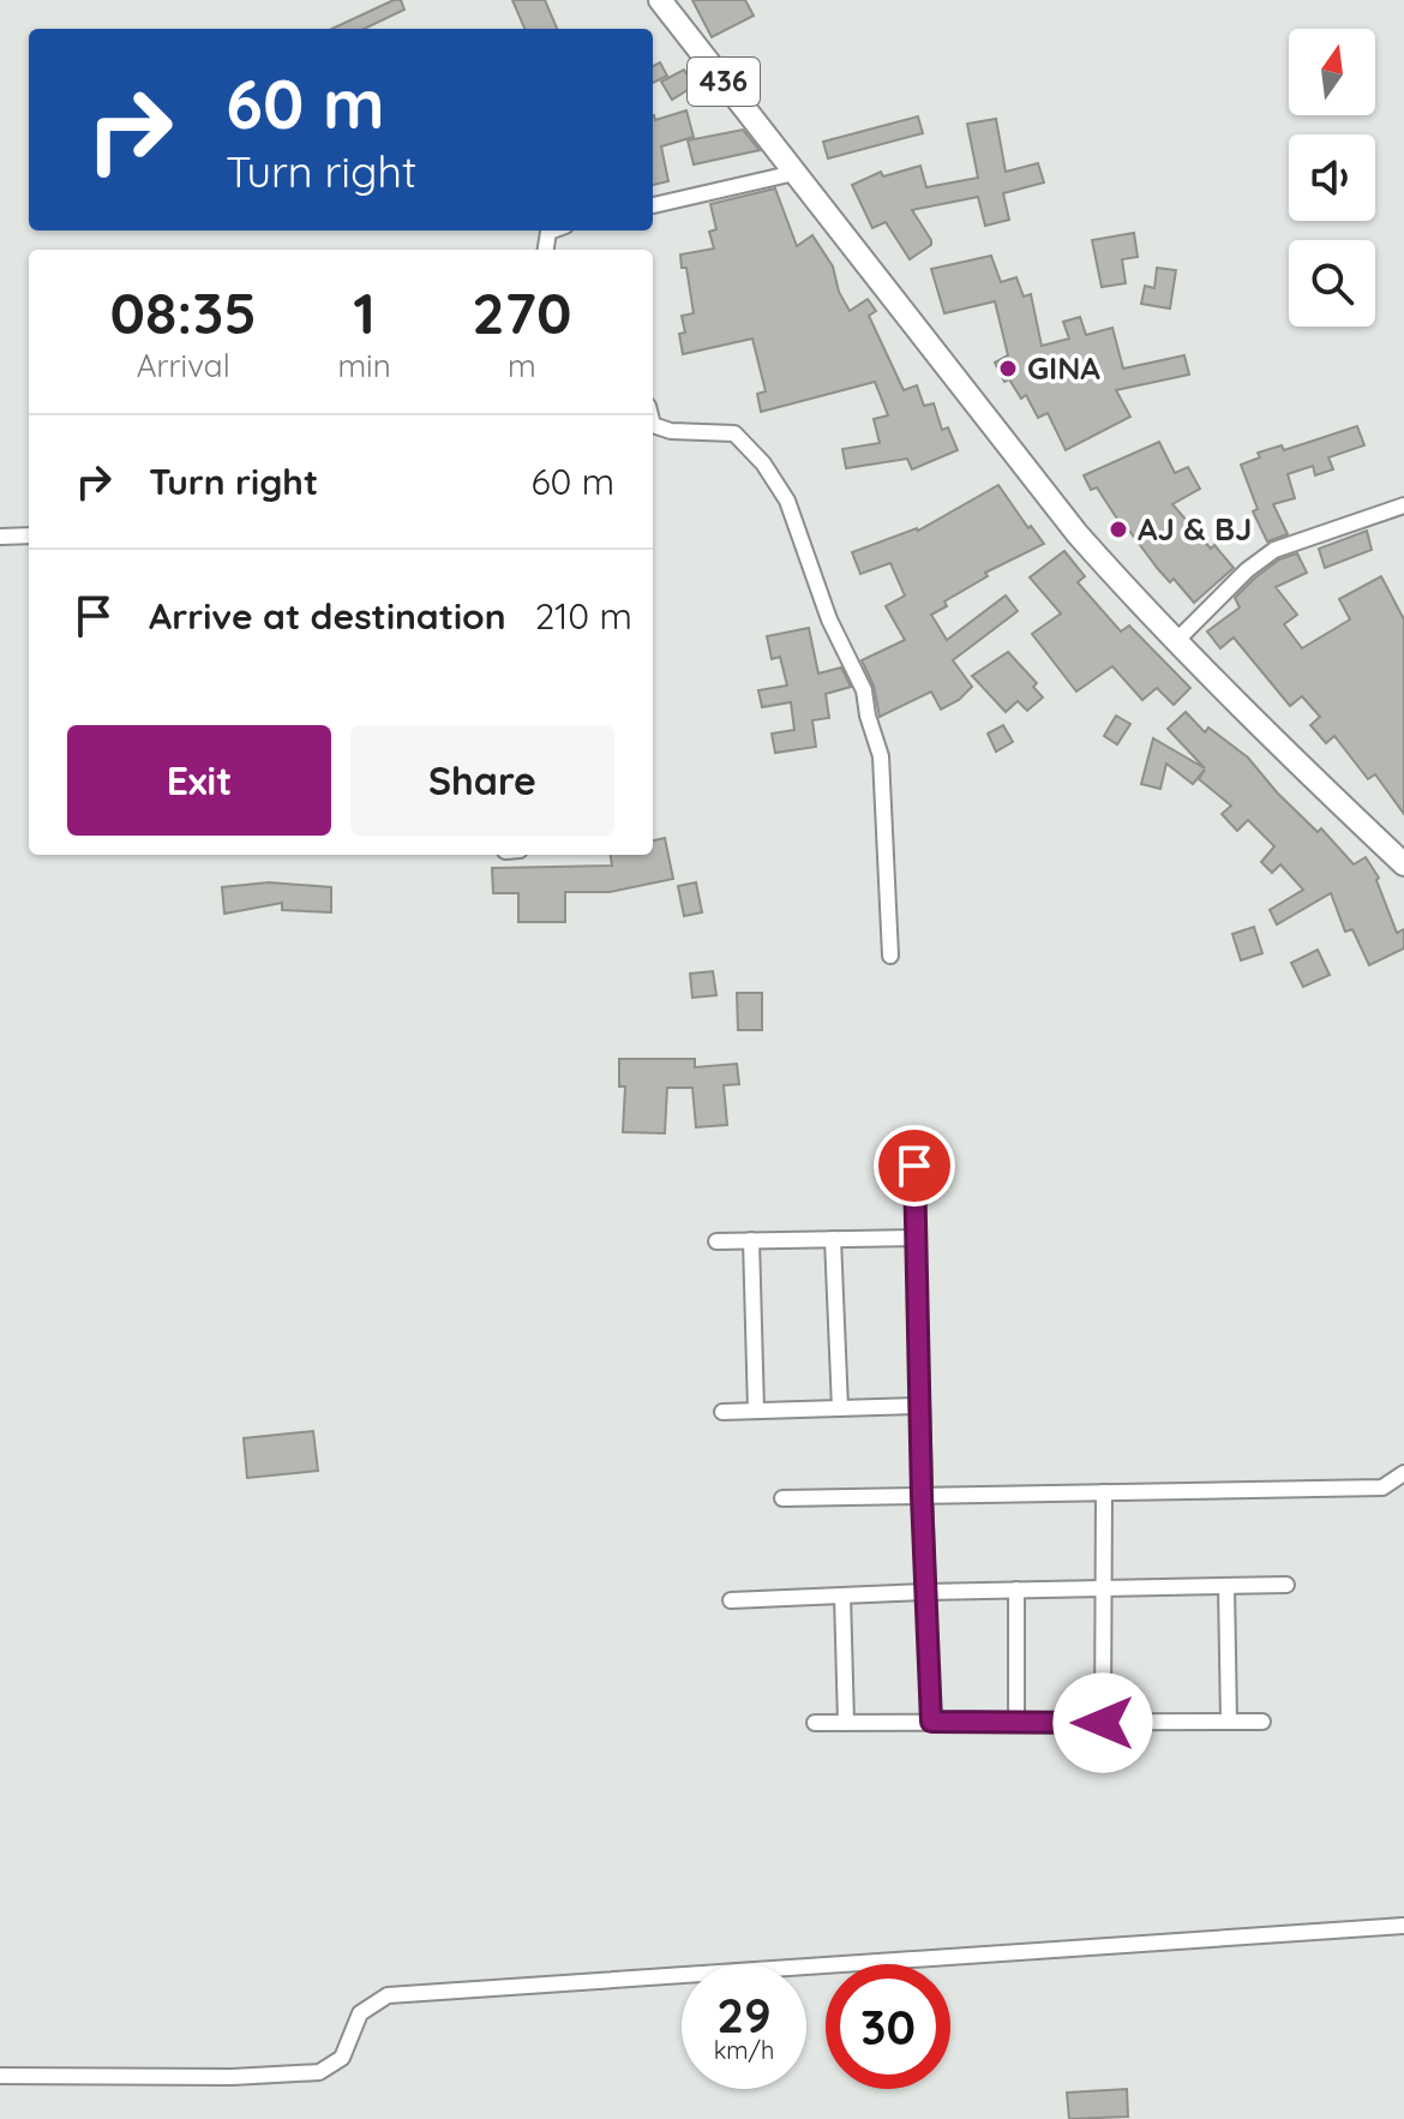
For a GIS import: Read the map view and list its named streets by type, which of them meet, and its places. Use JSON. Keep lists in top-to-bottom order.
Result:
{
  "streets": {
    "main road": ["436"]
  },
  "places": ["GINA", "AJ & BJ"],
  "north": "top",
  "page": {
    "turn": ["60 m", "Turn right"],
    "eta": [
      "08:35",
      "Arrival",
      "1",
      "min",
      "270",
      "m"
    ],
    "list": [
      {
        "name": "Turn right",
        "value": "60 m"
      },
      {
        "name": "Arrive at destination",
        "value": "210 m"
      }
    ],
    "buttons": ["Exit", "Share"],
    "speed": "29 km/h",
    "limit": "30"
  }
}
